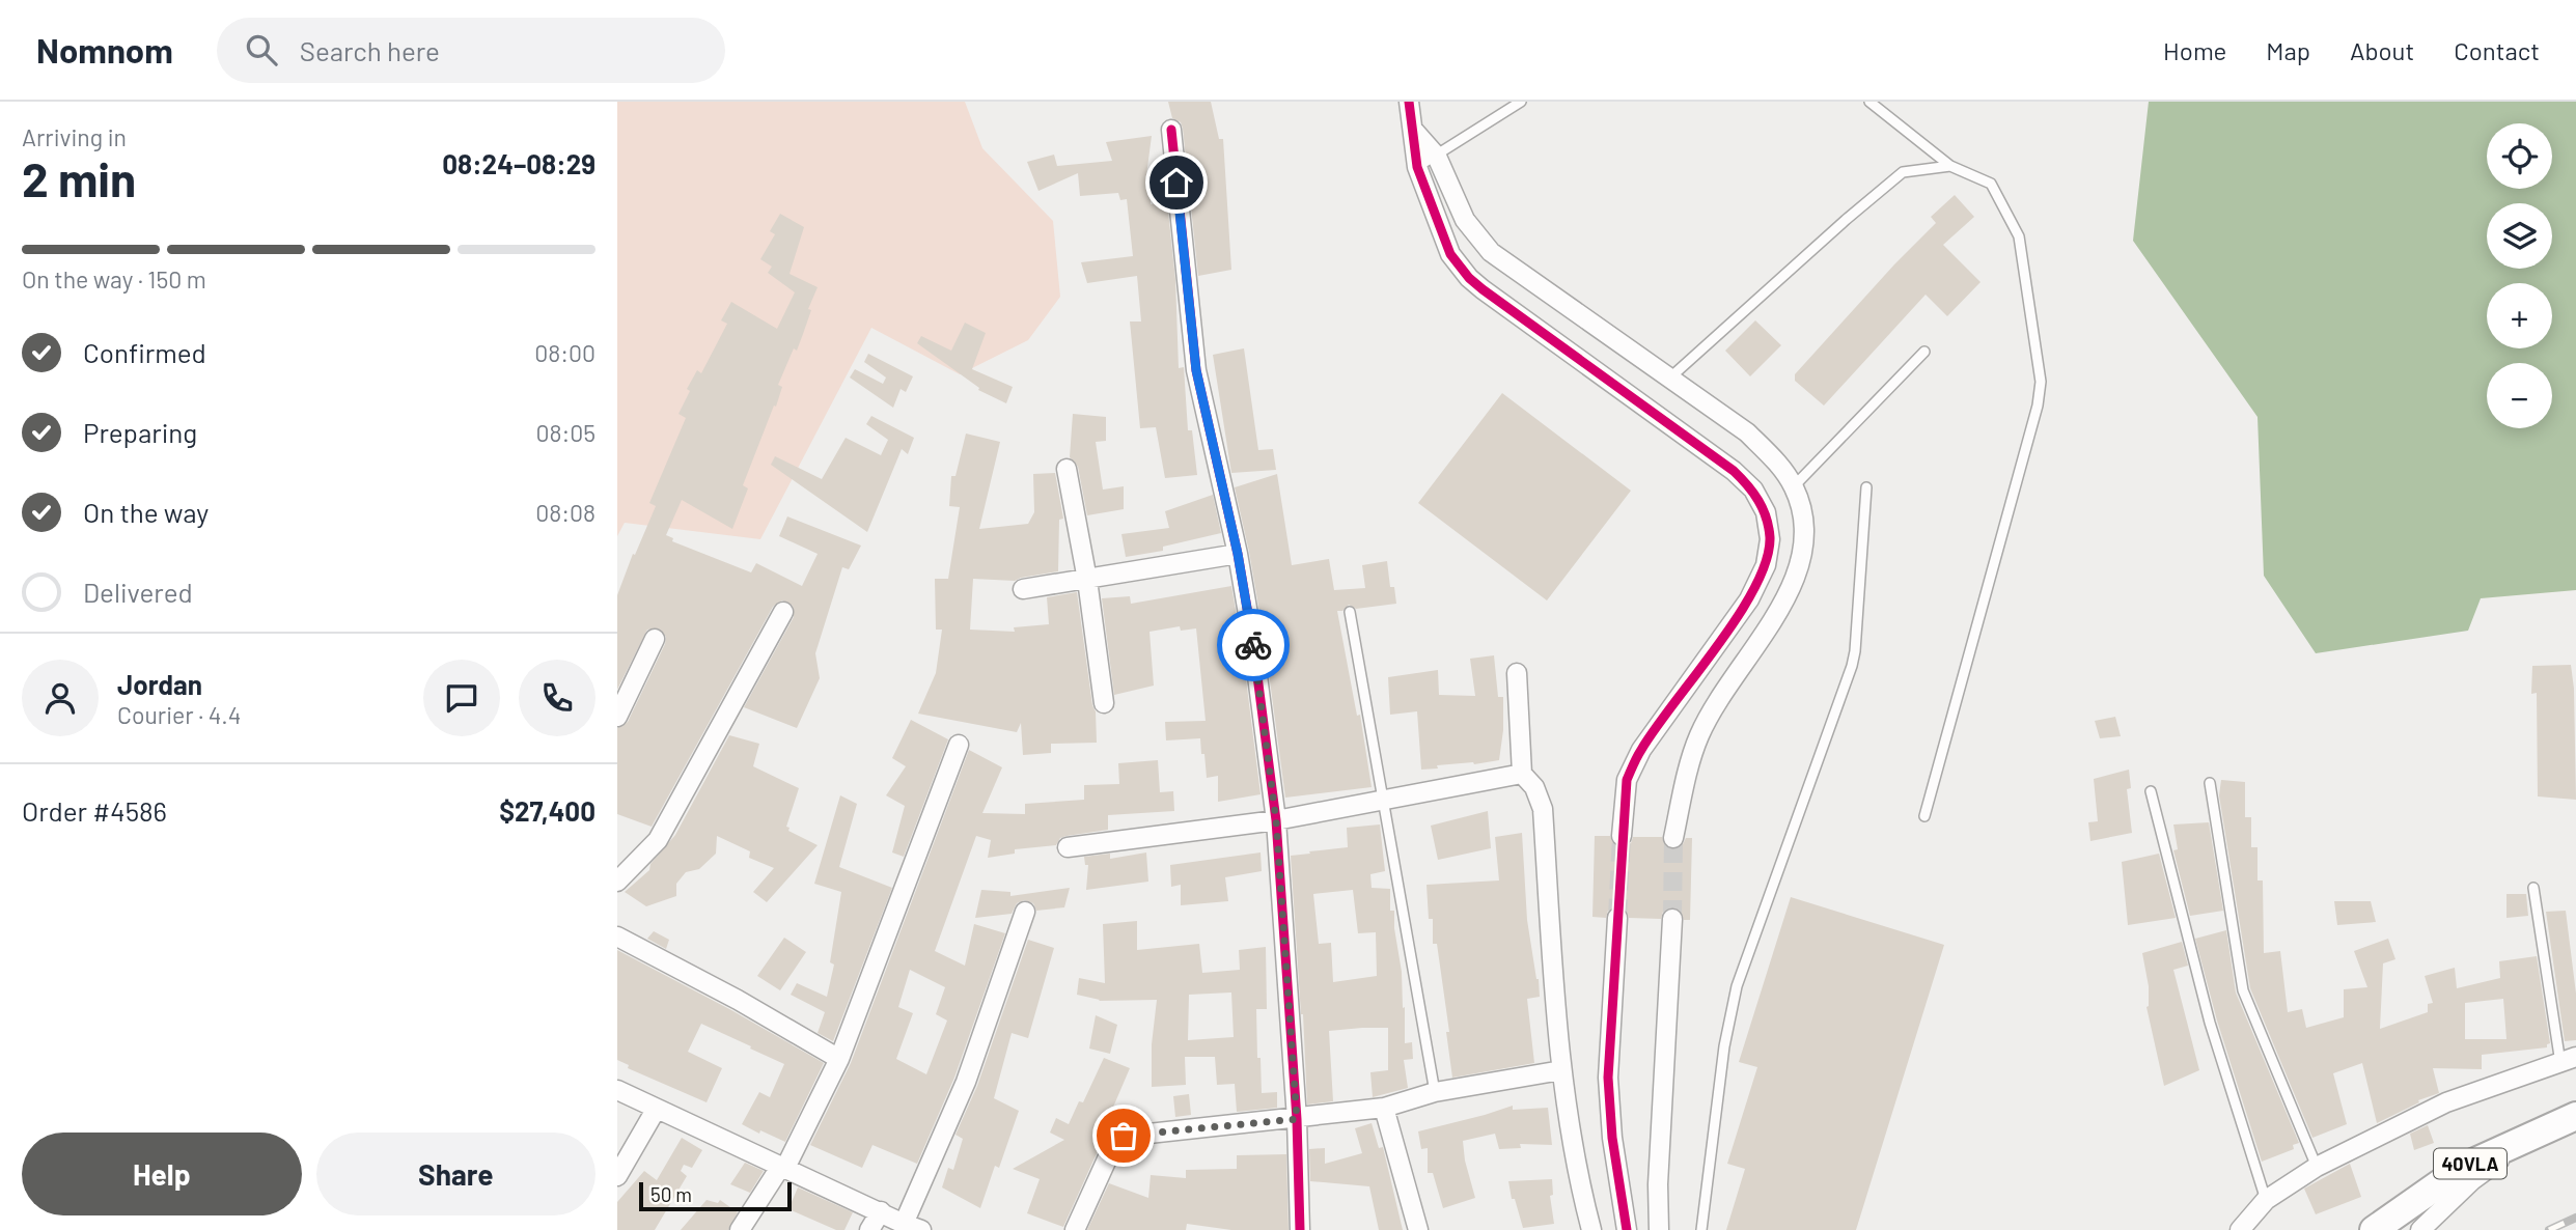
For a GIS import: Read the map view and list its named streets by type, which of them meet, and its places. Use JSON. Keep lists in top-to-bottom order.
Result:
{
  "streets": {
    "main road": ["40VLA"]
  },
  "scale_bar": "50 m",
  "page": {
    "header": "Nomnom",
    "search": "Search here",
    "nav": [
      "Home",
      "Map",
      "About",
      "Contact"
    ],
    "heading": ["2 min", "Arriving in", "08:24–08:29"],
    "panel": [
      "Jordan",
      "Courier · 4.4",
      "Order #4586",
      "$27,400"
    ],
    "map_buttons": ["+", "−"],
    "bar": "On the way · 150 m",
    "list": [
      ["Confirmed", "08:00"],
      ["Preparing", "08:05"],
      ["On the way", "08:08"],
      "Delivered"
    ],
    "buttons": ["Help", "Share"],
    "scale": "50 m"
  }
}
